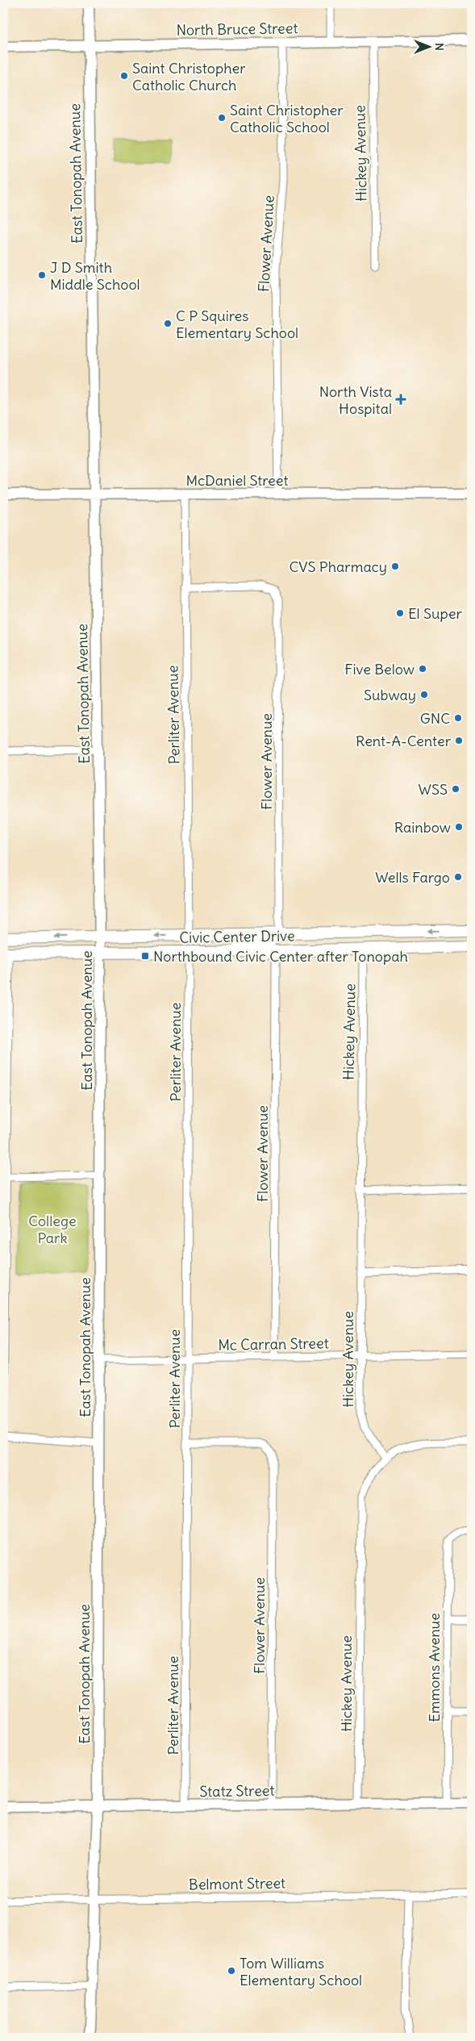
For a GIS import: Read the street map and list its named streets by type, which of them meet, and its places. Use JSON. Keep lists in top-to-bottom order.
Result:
{
  "streets": {
    "main road": ["Civic Center Drive"],
    "street": [
      "North Bruce Street",
      "Hickey Avenue",
      "East Tonopah Avenue",
      "Flower Avenue",
      "McDaniel Street",
      "Perliter Avenue",
      "Mc Carran Street",
      "Emmons Avenue",
      "Statz Street",
      "Belmont Street"
    ]
  },
  "crossings": [
    ["North Bruce Street", "Hickey Avenue"],
    ["North Bruce Street", "East Tonopah Avenue"],
    ["North Bruce Street", "Flower Avenue"],
    ["Hickey Avenue", "Civic Center Drive"],
    ["Hickey Avenue", "Mc Carran Street"],
    ["Hickey Avenue", "Statz Street"],
    ["East Tonopah Avenue", "McDaniel Street"],
    ["East Tonopah Avenue", "Civic Center Drive"],
    ["East Tonopah Avenue", "Mc Carran Street"],
    ["East Tonopah Avenue", "Statz Street"],
    ["East Tonopah Avenue", "Belmont Street"],
    ["Flower Avenue", "McDaniel Street"],
    ["Flower Avenue", "Perliter Avenue"],
    ["Flower Avenue", "Civic Center Drive"],
    ["Flower Avenue", "Mc Carran Street"],
    ["Flower Avenue", "Statz Street"],
    ["McDaniel Street", "Perliter Avenue"],
    ["Perliter Avenue", "Civic Center Drive"],
    ["Perliter Avenue", "Mc Carran Street"],
    ["Perliter Avenue", "Statz Street"],
    ["Emmons Avenue", "Statz Street"]
  ],
  "parks": ["College Park"],
  "places": {
    "other": [
      "Saint Christopher Catholic Church",
      "Saint Christopher Catholic School",
      "J D Smith Middle School",
      "C P Squires Elementary School",
      "CVS Pharmacy",
      "El Super",
      "Five Below",
      "Subway",
      "GNC",
      "Rent-A-Center",
      "WSS",
      "Rainbow",
      "Wells Fargo",
      "Tom Williams Elementary School"
    ],
    "health": ["North Vista Hospital"],
    "transit": ["Northbound Civic Center after Tonopah"]
  },
  "north": "right"
}
